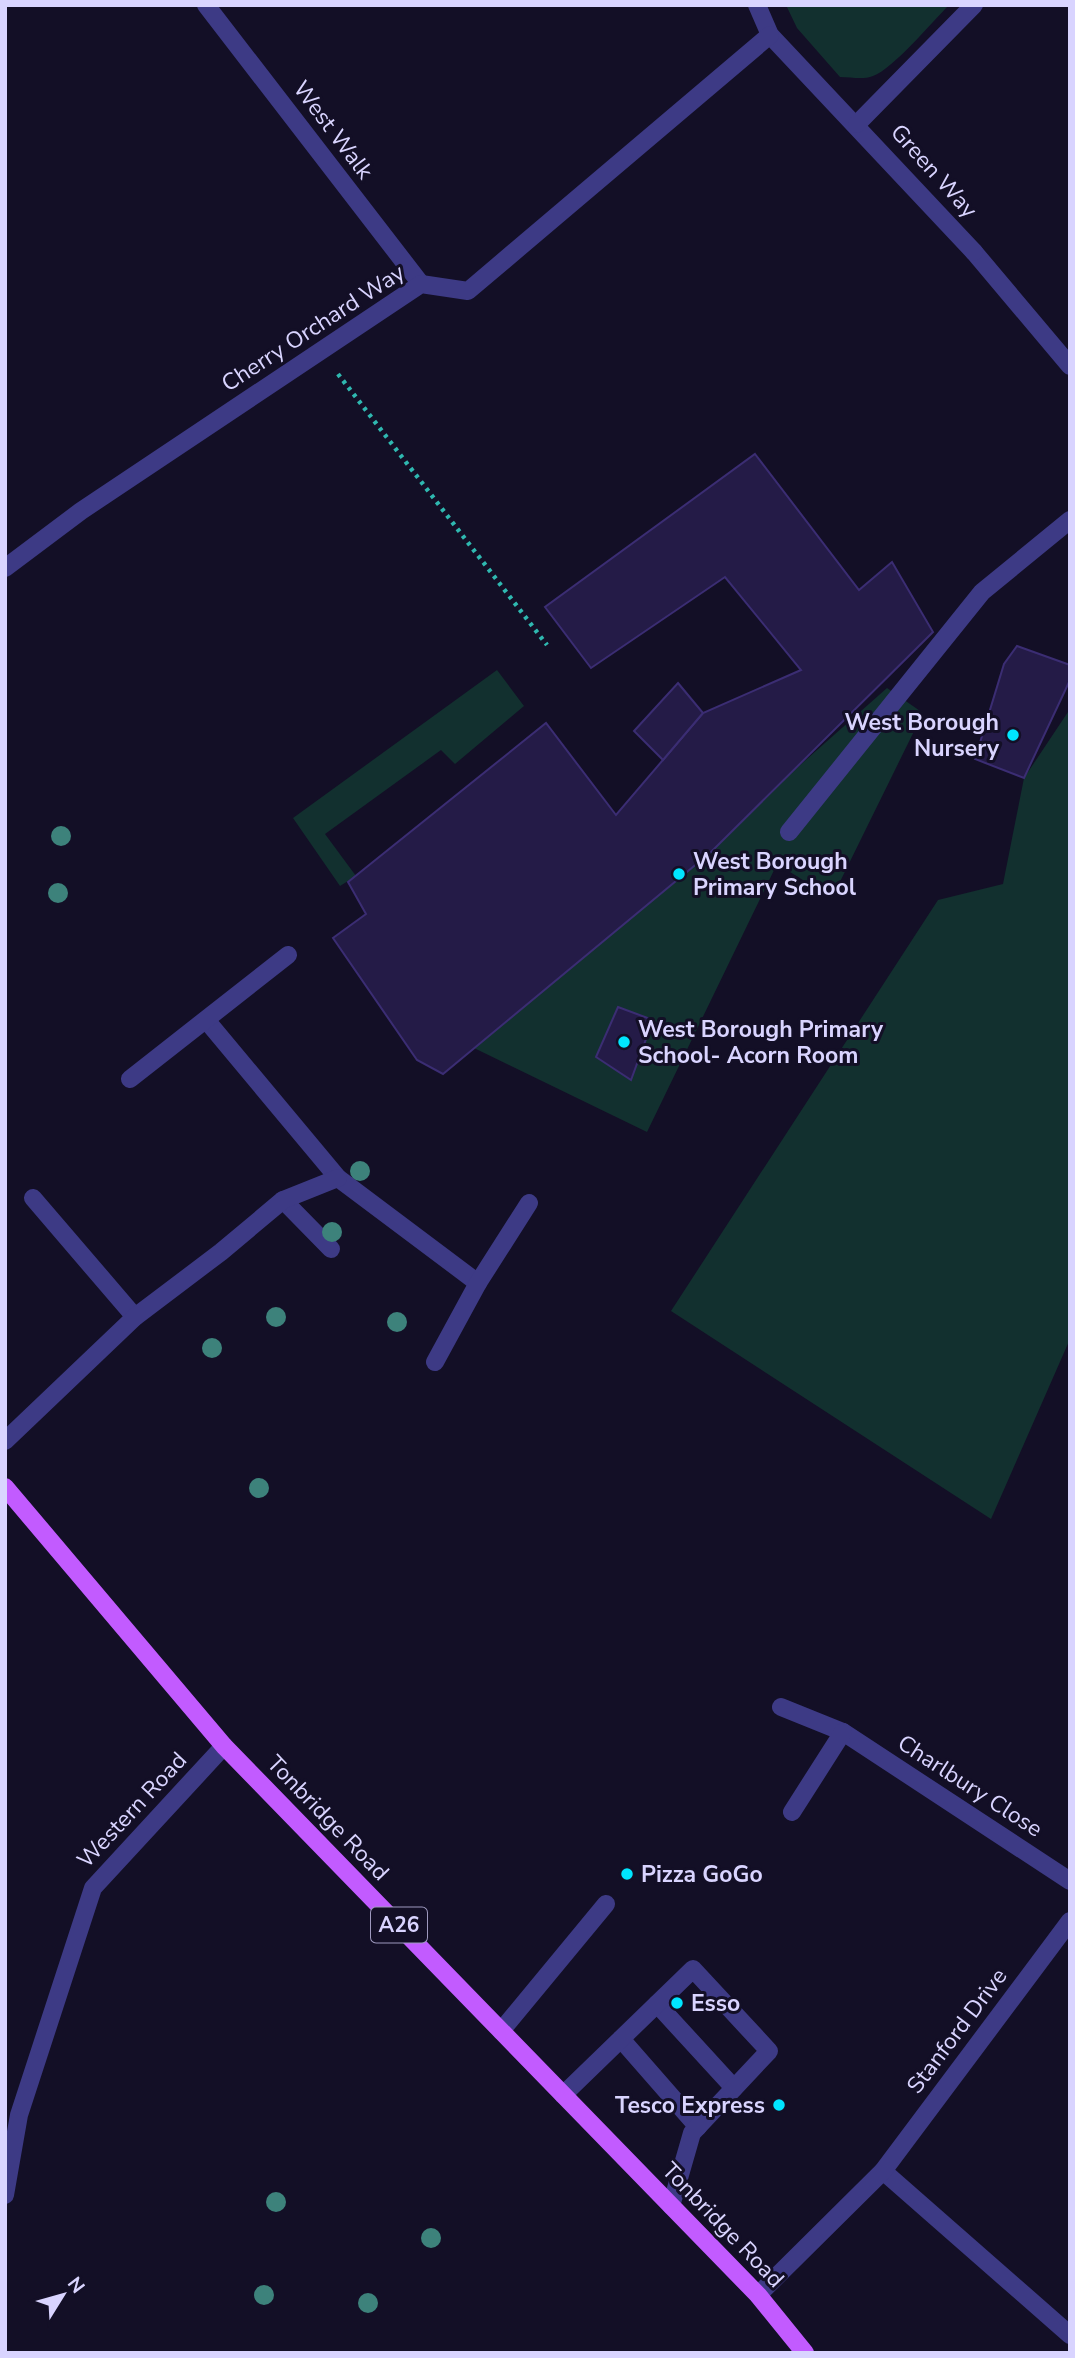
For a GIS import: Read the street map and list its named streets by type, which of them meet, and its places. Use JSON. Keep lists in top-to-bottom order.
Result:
{
  "streets": {
    "main road": ["Tonbridge Road", "A26"],
    "street": [
      "West Walk",
      "Green Way",
      "Cherry Orchard Way",
      "Charlbury Close",
      "Western Road",
      "Stanford Drive"
    ]
  },
  "crossings": [
    ["West Walk", "Cherry Orchard Way"],
    ["Green Way", "Cherry Orchard Way"],
    ["Western Road", "Tonbridge Road"],
    ["Tonbridge Road", "Stanford Drive"]
  ],
  "places": [
    "West Borough Nursery",
    "West Borough Primary School",
    "West Borough Primary School- Acorn Room",
    "Pizza GoGo",
    "Esso",
    "Tesco Express"
  ],
  "north": "top right"
}
